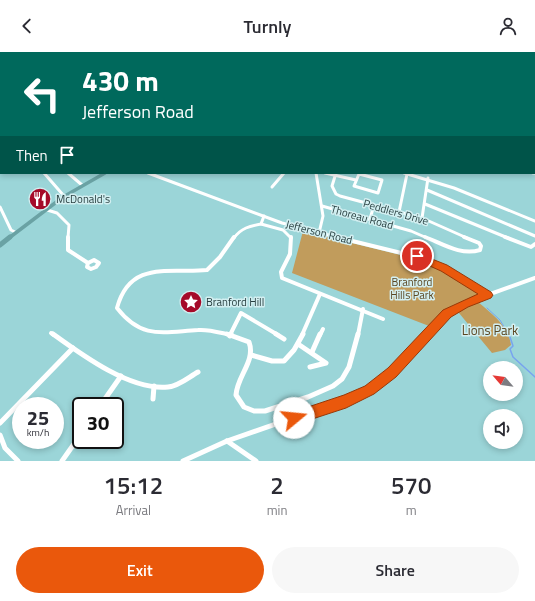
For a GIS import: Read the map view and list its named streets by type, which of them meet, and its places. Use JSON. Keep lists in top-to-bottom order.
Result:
{
  "streets": {
    "street": ["Peddlers Drive", "Thoreau Road", "Jefferson Road"]
  },
  "crossings": [
    ["Peddlers Drive", "Thoreau Road"]
  ],
  "parks": ["Branford Hills Park", "Lions Park"],
  "places": {
    "restaurant": ["McDonald's"],
    "place": ["Branford Hill"]
  },
  "north": "top left",
  "page": {
    "header": "Turnly",
    "turn": ["430 m", "Jefferson Road"],
    "then": "Then",
    "speed": "25 km/h",
    "limit": "30",
    "eta": [
      "15:12",
      "Arrival",
      "2",
      "min",
      "570",
      "m"
    ],
    "buttons": ["Exit", "Share"]
  }
}
